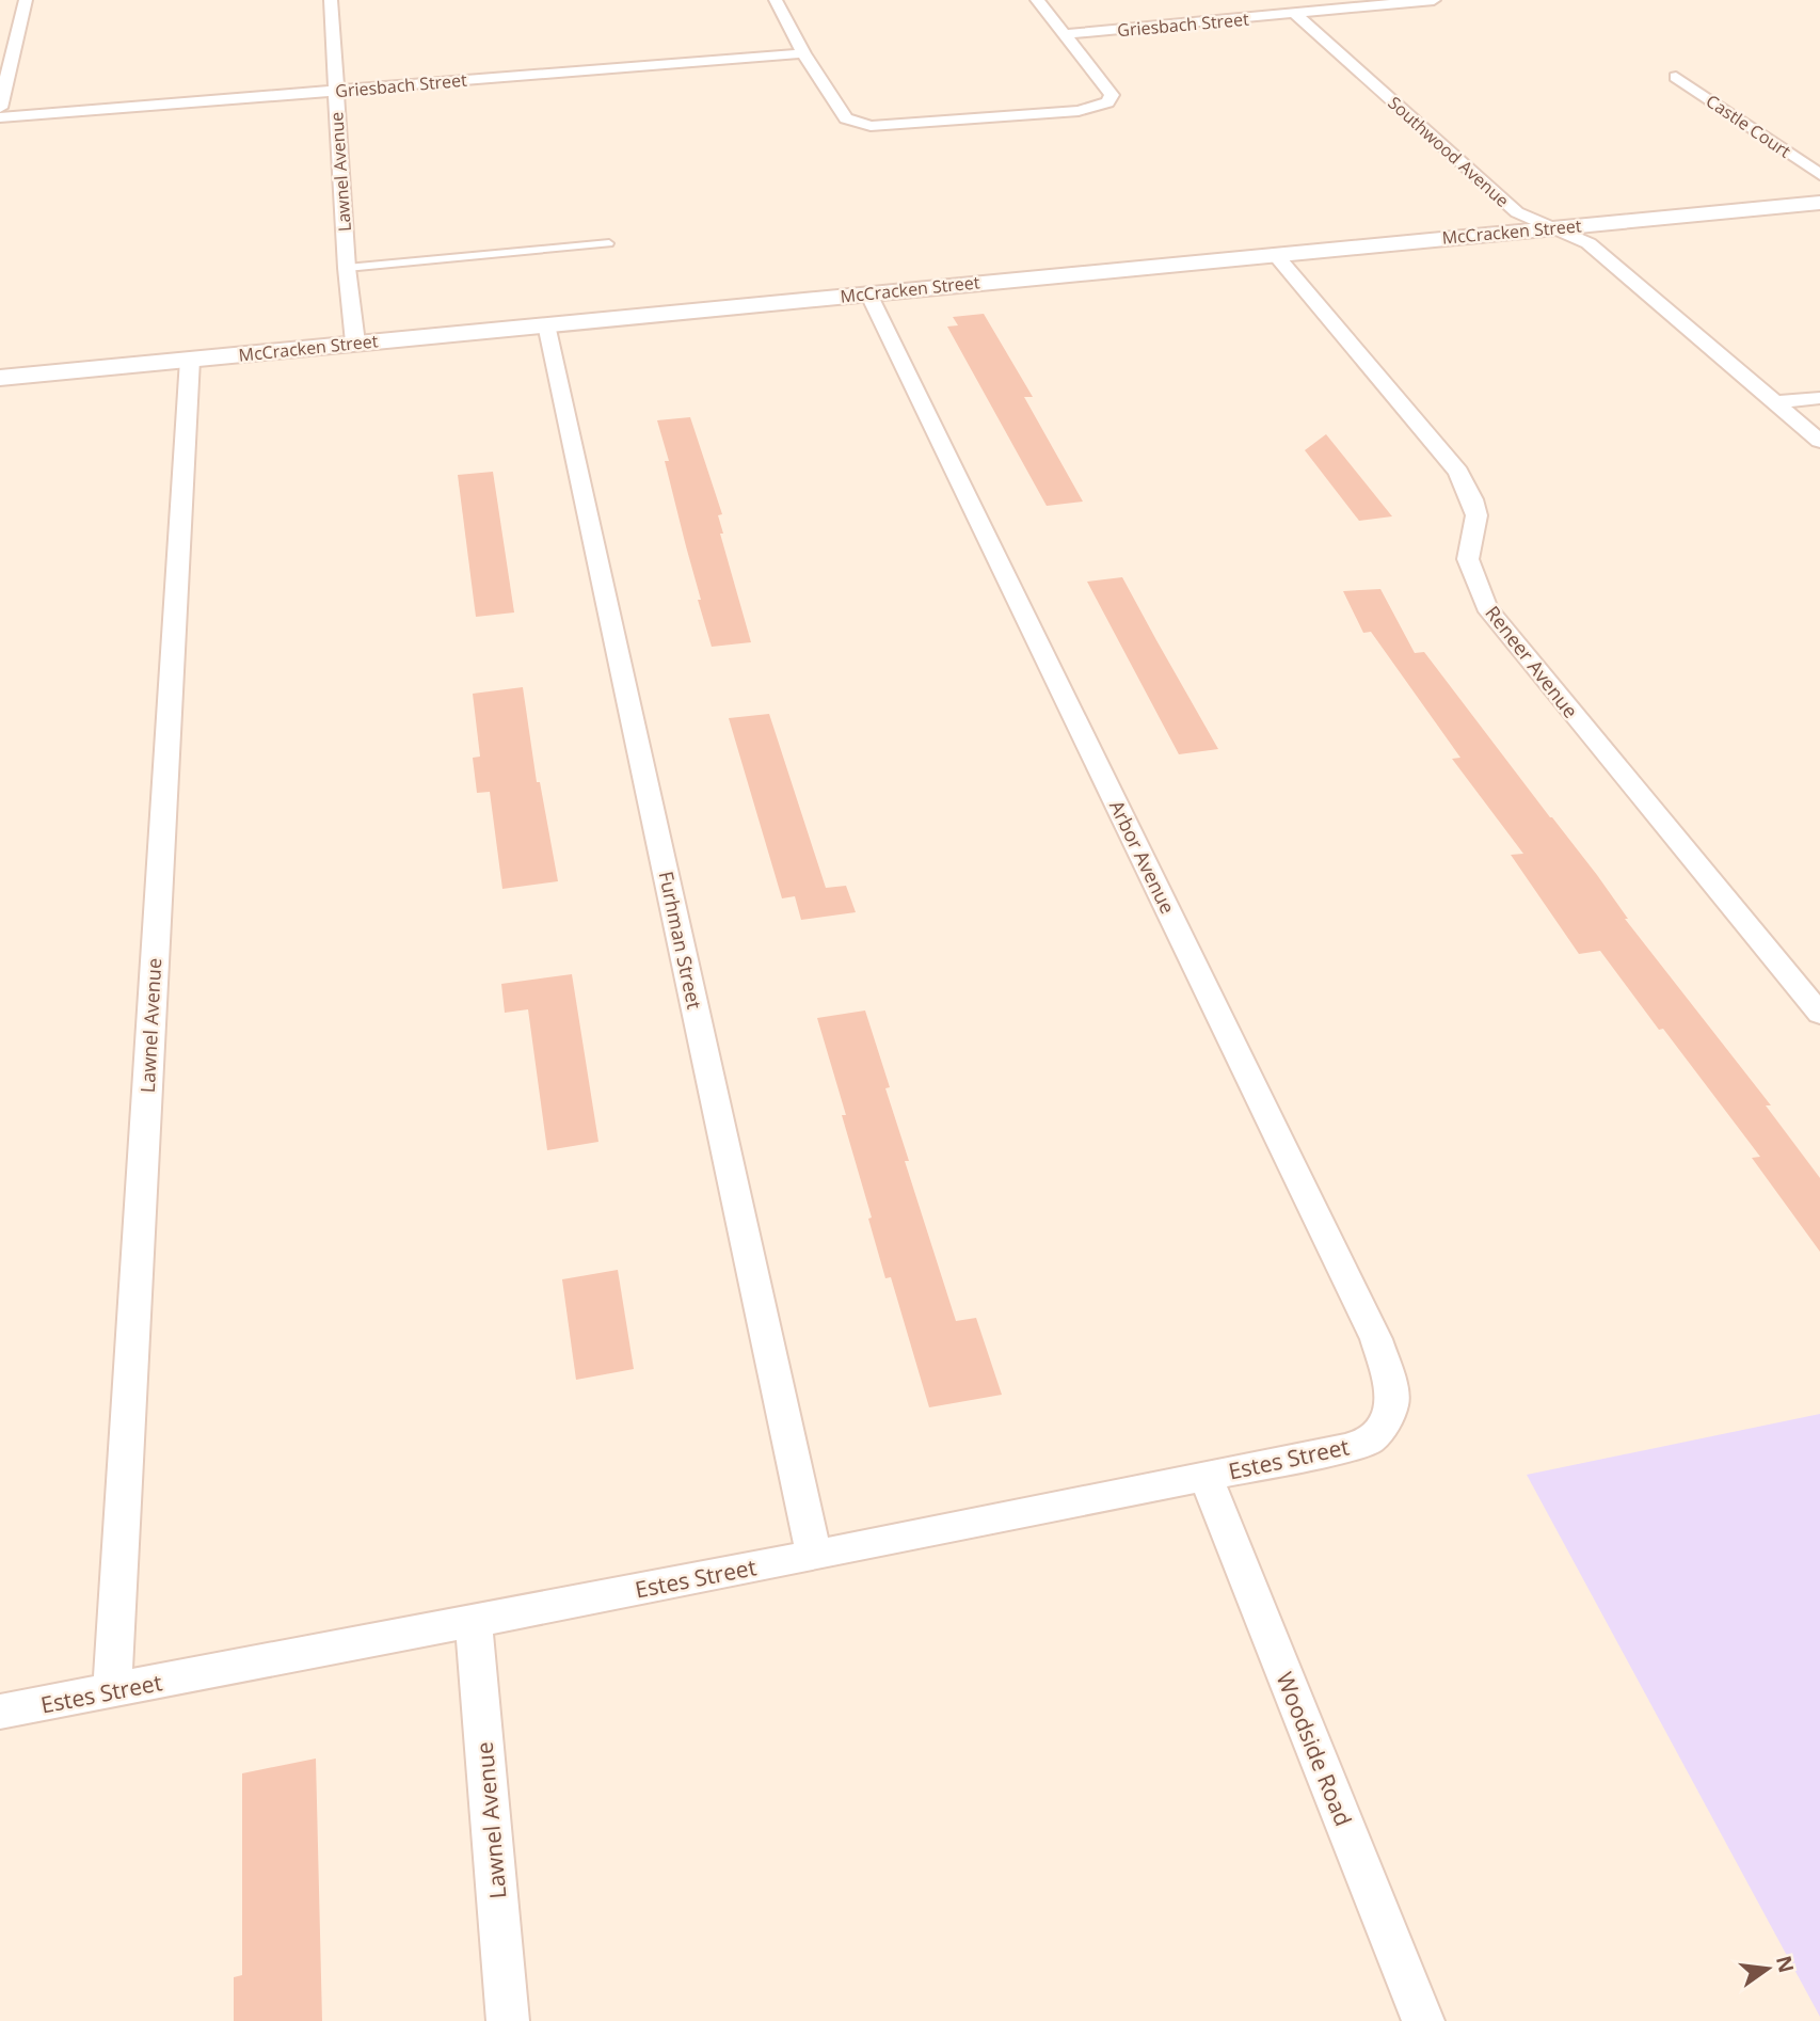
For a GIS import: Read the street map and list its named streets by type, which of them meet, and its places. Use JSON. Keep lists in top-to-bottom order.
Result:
{
  "streets": {
    "street": [
      "Griesbach Street",
      "Castle Court",
      "Southwood Avenue",
      "Lawnel Avenue",
      "McCracken Street",
      "Reneer Avenue",
      "Arbor Avenue",
      "Furhman Street",
      "Estes Street",
      "Woodside Road"
    ]
  },
  "crossings": [
    ["Griesbach Street", "Southwood Avenue"],
    ["Griesbach Street", "Lawnel Avenue"],
    ["Southwood Avenue", "McCracken Street"],
    ["Lawnel Avenue", "McCracken Street"],
    ["Lawnel Avenue", "Estes Street"],
    ["McCracken Street", "Reneer Avenue"],
    ["McCracken Street", "Arbor Avenue"],
    ["McCracken Street", "Furhman Street"],
    ["Arbor Avenue", "Estes Street"],
    ["Furhman Street", "Estes Street"],
    ["Estes Street", "Woodside Road"]
  ],
  "north": "right"
}
